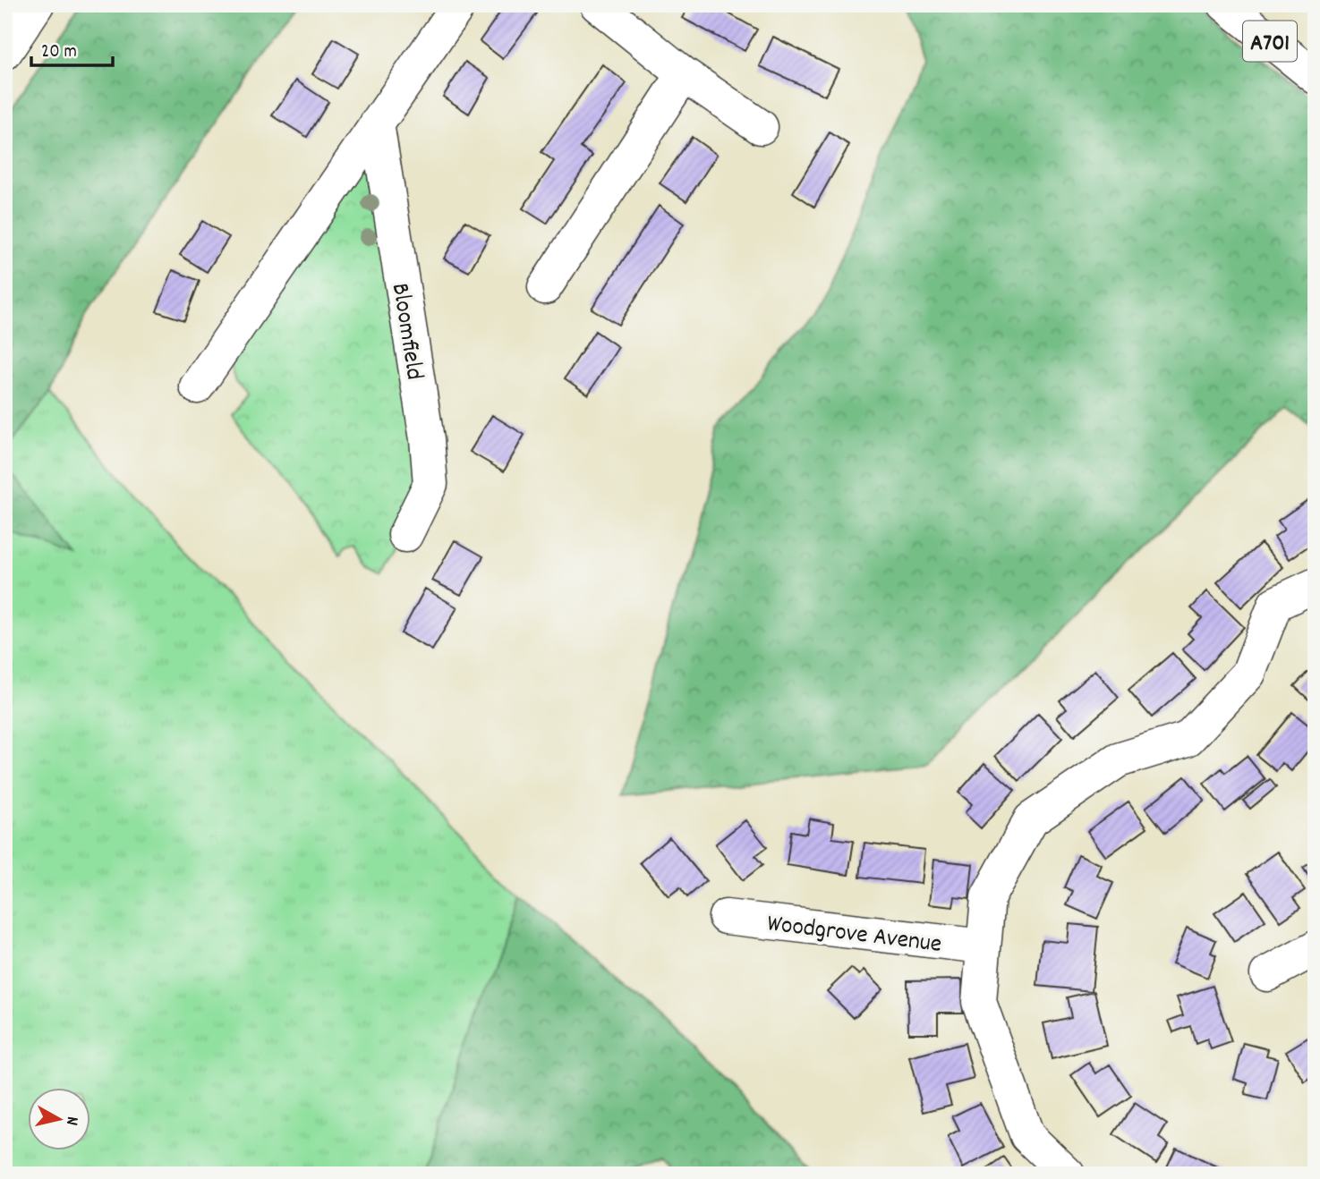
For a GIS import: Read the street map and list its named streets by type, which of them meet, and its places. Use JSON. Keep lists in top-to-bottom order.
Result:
{
  "streets": {
    "main road": ["A701", "Bloomfield", "Woodgrove Avenue"]
  },
  "scale_bar": "20 m",
  "north": "right"
}
